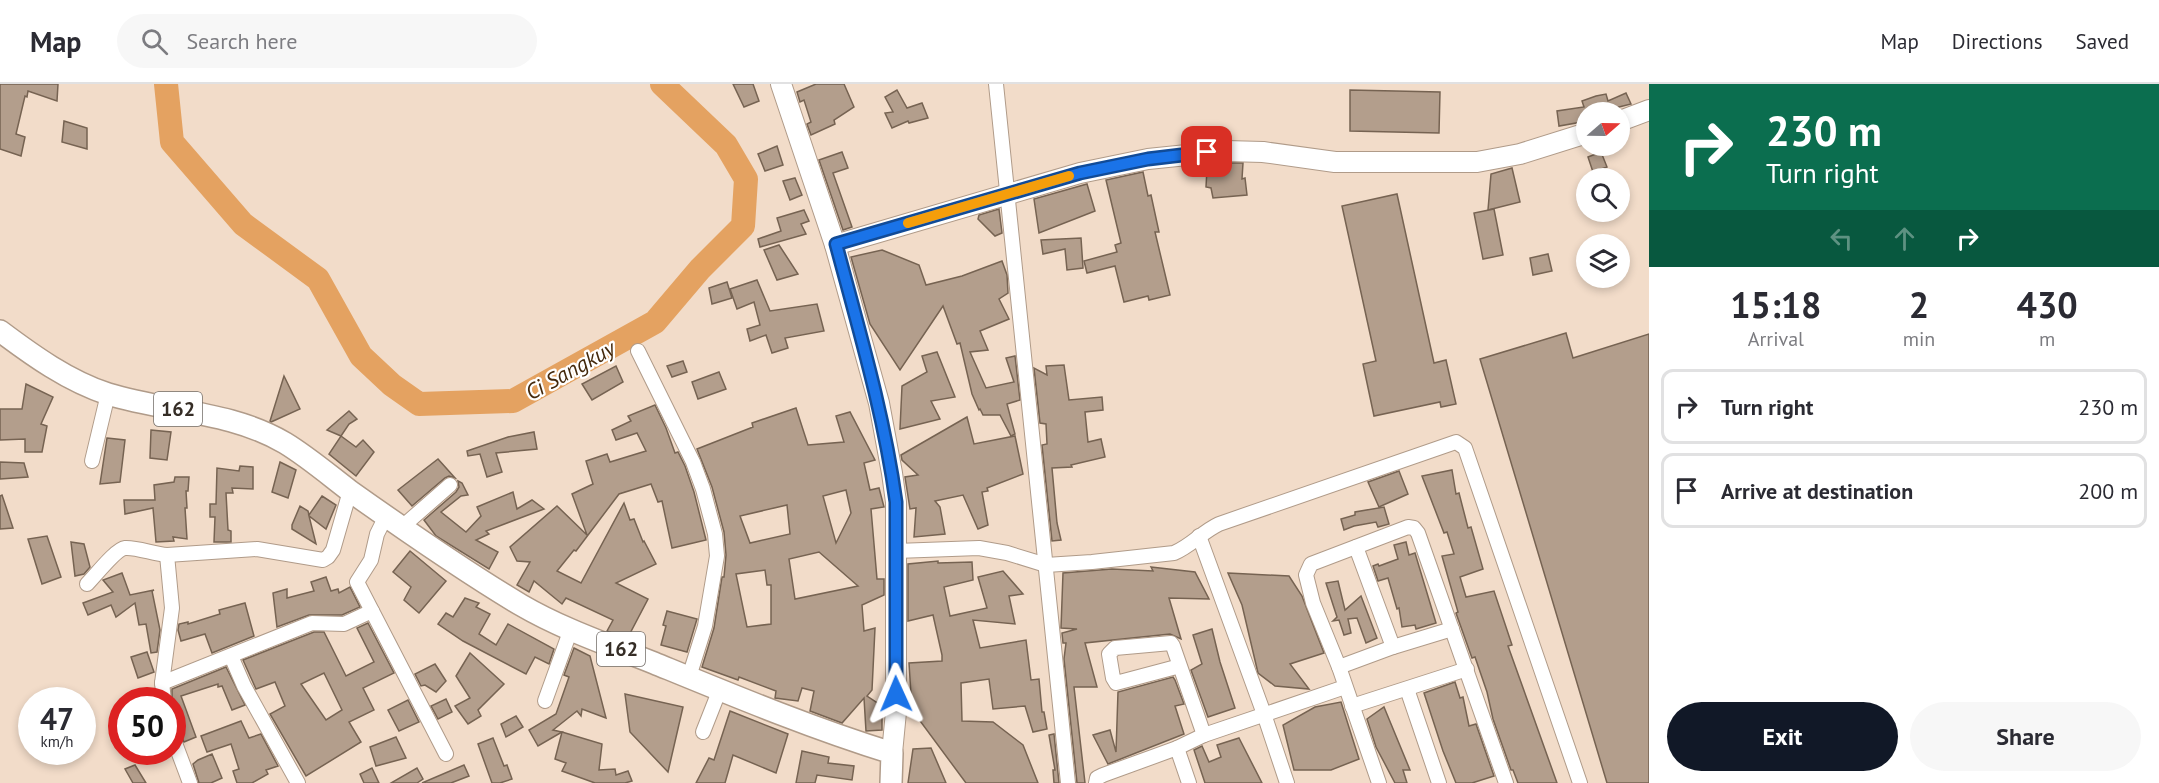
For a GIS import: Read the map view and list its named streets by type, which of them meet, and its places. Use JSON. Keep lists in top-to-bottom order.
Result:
{
  "streets": {
    "main road": ["162"]
  },
  "water": ["Ci Sangkuy"],
  "north": "right",
  "page": {
    "header": "Map",
    "search": "Search here",
    "nav": ["Map", "Directions", "Saved"],
    "turn": ["230 m", "Turn right"],
    "eta": [
      "15:18",
      "Arrival",
      "2",
      "min",
      "430",
      "m"
    ],
    "list": [
      {
        "name": "Turn right",
        "value": "230 m"
      },
      {
        "name": "Arrive at destination",
        "value": "200 m"
      }
    ],
    "speed": "47 km/h",
    "limit": "50",
    "buttons": ["Exit", "Share"]
  }
}
